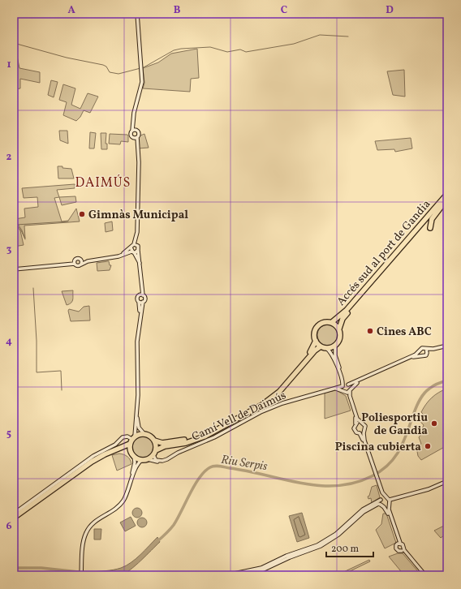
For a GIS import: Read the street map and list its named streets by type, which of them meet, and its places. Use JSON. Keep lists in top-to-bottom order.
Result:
{
  "streets": {
    "highway": ["Accés sud al port de Gandia"],
    "main road": ["Camí Vell de Daimús"]
  },
  "districts": ["DAIMÚS"],
  "water": ["Riu Serpis"],
  "places": [
    "Gimnàs Municipal",
    "Cines ABC",
    "Poliesportiu de Gandia",
    "Piscina cubierta"
  ],
  "scale_bar": "200 m",
  "grid": {
    "columns": [
      "A",
      "B",
      "C",
      "D"
    ],
    "rows": [
      "1",
      "2",
      "3",
      "4",
      "5",
      "6"
    ]
  }
}
